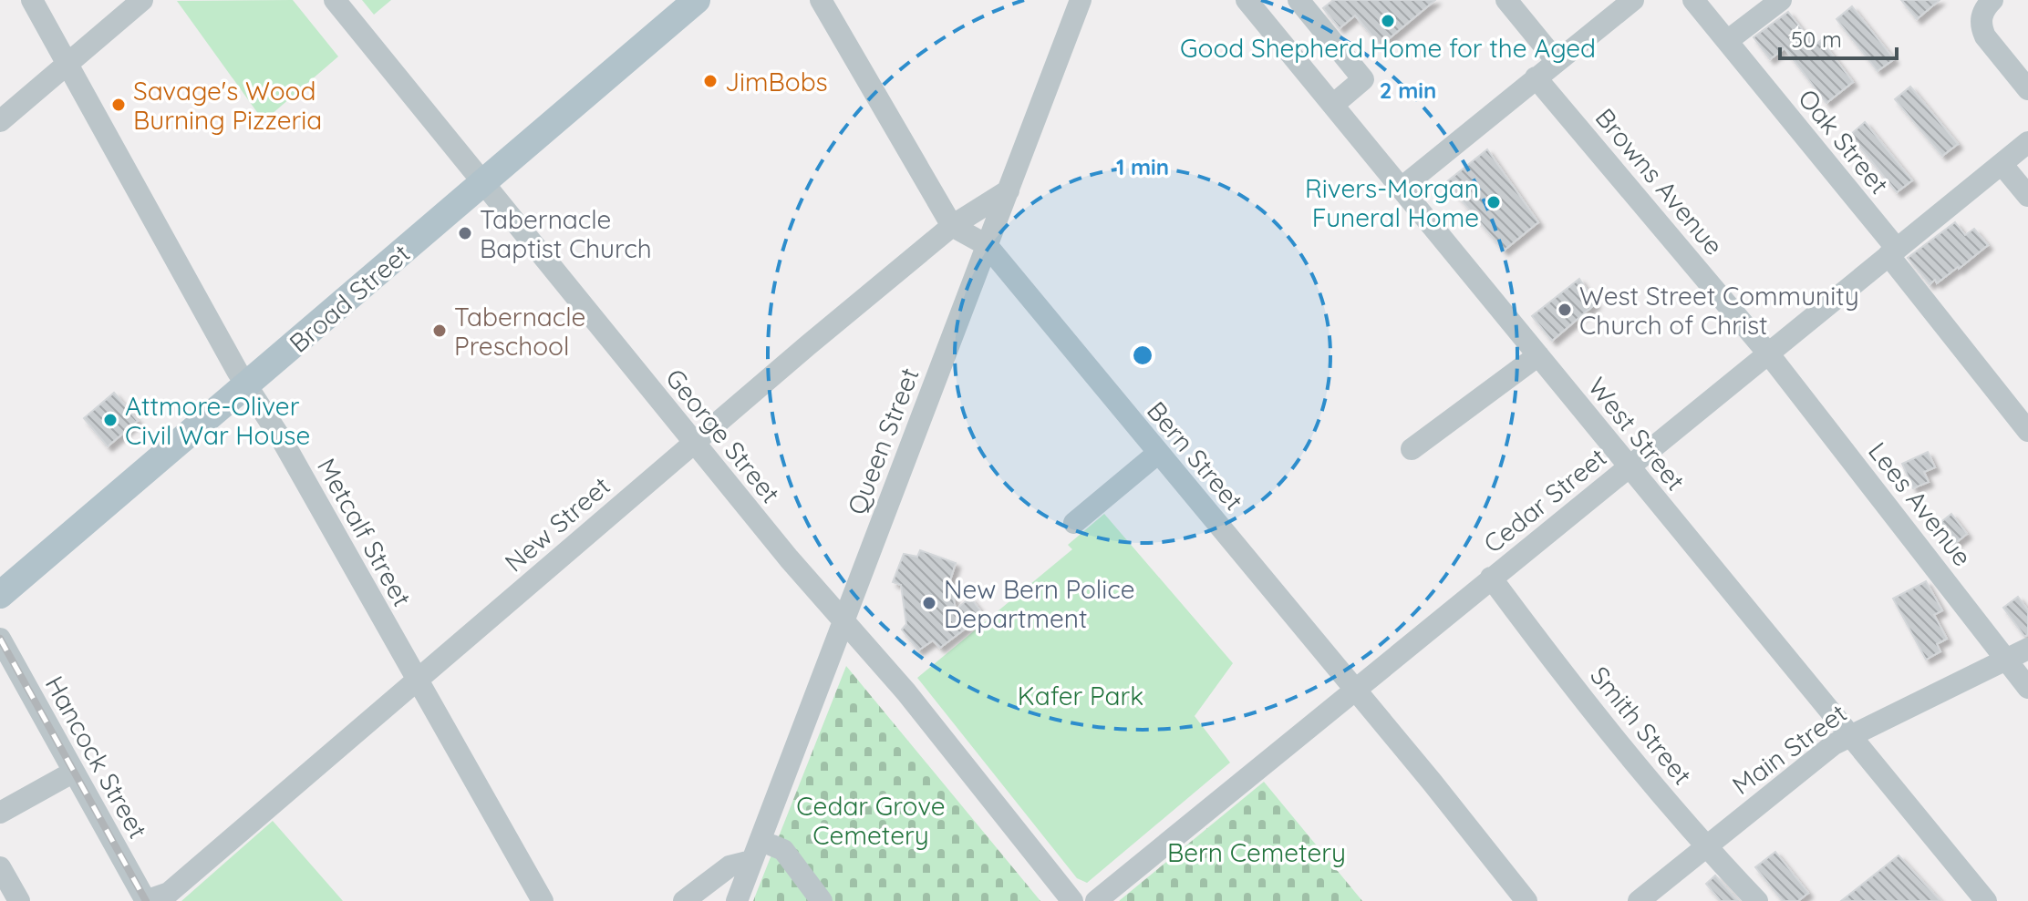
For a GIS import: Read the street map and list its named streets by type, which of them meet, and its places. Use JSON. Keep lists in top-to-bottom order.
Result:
{
  "streets": {
    "main road": ["Broad Street"],
    "street": [
      "Oak Street",
      "Browns Avenue",
      "West Street",
      "George Street",
      "Queen Street",
      "Bern Street",
      "Cedar Street",
      "Lees Avenue",
      "New Street",
      "Metcalf Street",
      "Smith Street",
      "Main Street",
      "Hancock Street"
    ]
  },
  "crossings": [
    ["Oak Street", "Cedar Street"],
    ["Browns Avenue", "Cedar Street"],
    ["Browns Avenue", "Lees Avenue"],
    ["Broad Street", "George Street"],
    ["Broad Street", "Metcalf Street"],
    ["West Street", "Cedar Street"],
    ["West Street", "Main Street"],
    ["George Street", "Queen Street"],
    ["George Street", "New Street"],
    ["Queen Street", "Bern Street"],
    ["Queen Street", "New Street"],
    ["Bern Street", "Cedar Street"],
    ["Bern Street", "New Street"],
    ["Cedar Street", "Lees Avenue"],
    ["Cedar Street", "Smith Street"],
    ["Lees Avenue", "Main Street"],
    ["New Street", "Metcalf Street"],
    ["New Street", "Hancock Street"],
    ["Smith Street", "Main Street"]
  ],
  "parks": ["Kafer Park", "Cedar Grove Cemetery", "Bern Cemetery"],
  "places": [
    "Good Shepherd Home for the Aged",
    "JimBobs",
    "Savage's Wood Burning Pizzeria",
    "Rivers-Morgan Funeral Home",
    "Tabernacle Baptist Church",
    "West Street Community Church of Christ",
    "Tabernacle Preschool",
    "Attmore-Oliver Civil War House",
    "New Bern Police Department"
  ],
  "scale_bar": "50 m",
  "rings": ["2 min", "1 min"]
}
